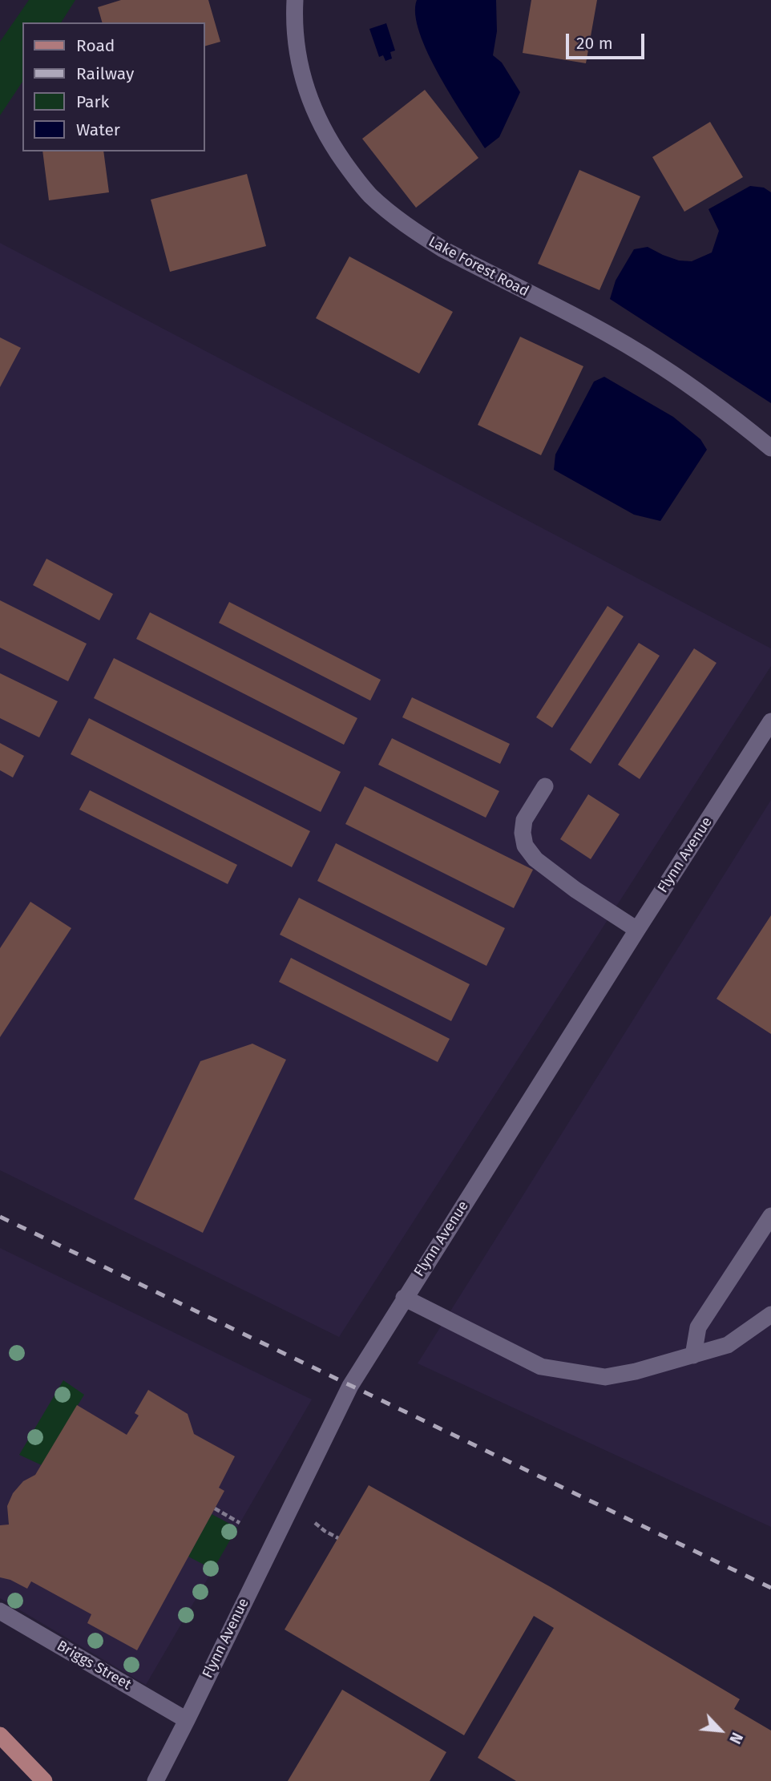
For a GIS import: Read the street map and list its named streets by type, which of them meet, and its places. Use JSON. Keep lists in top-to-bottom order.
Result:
{
  "streets": {
    "street": ["Lake Forest Road", "Flynn Avenue", "Briggs Street"]
  },
  "crossings": [
    ["Flynn Avenue", "Briggs Street"]
  ],
  "legend": [
    "Road",
    "Railway",
    "Park",
    "Water"
  ],
  "scale_bar": "20 m",
  "north": "bottom right"
}
